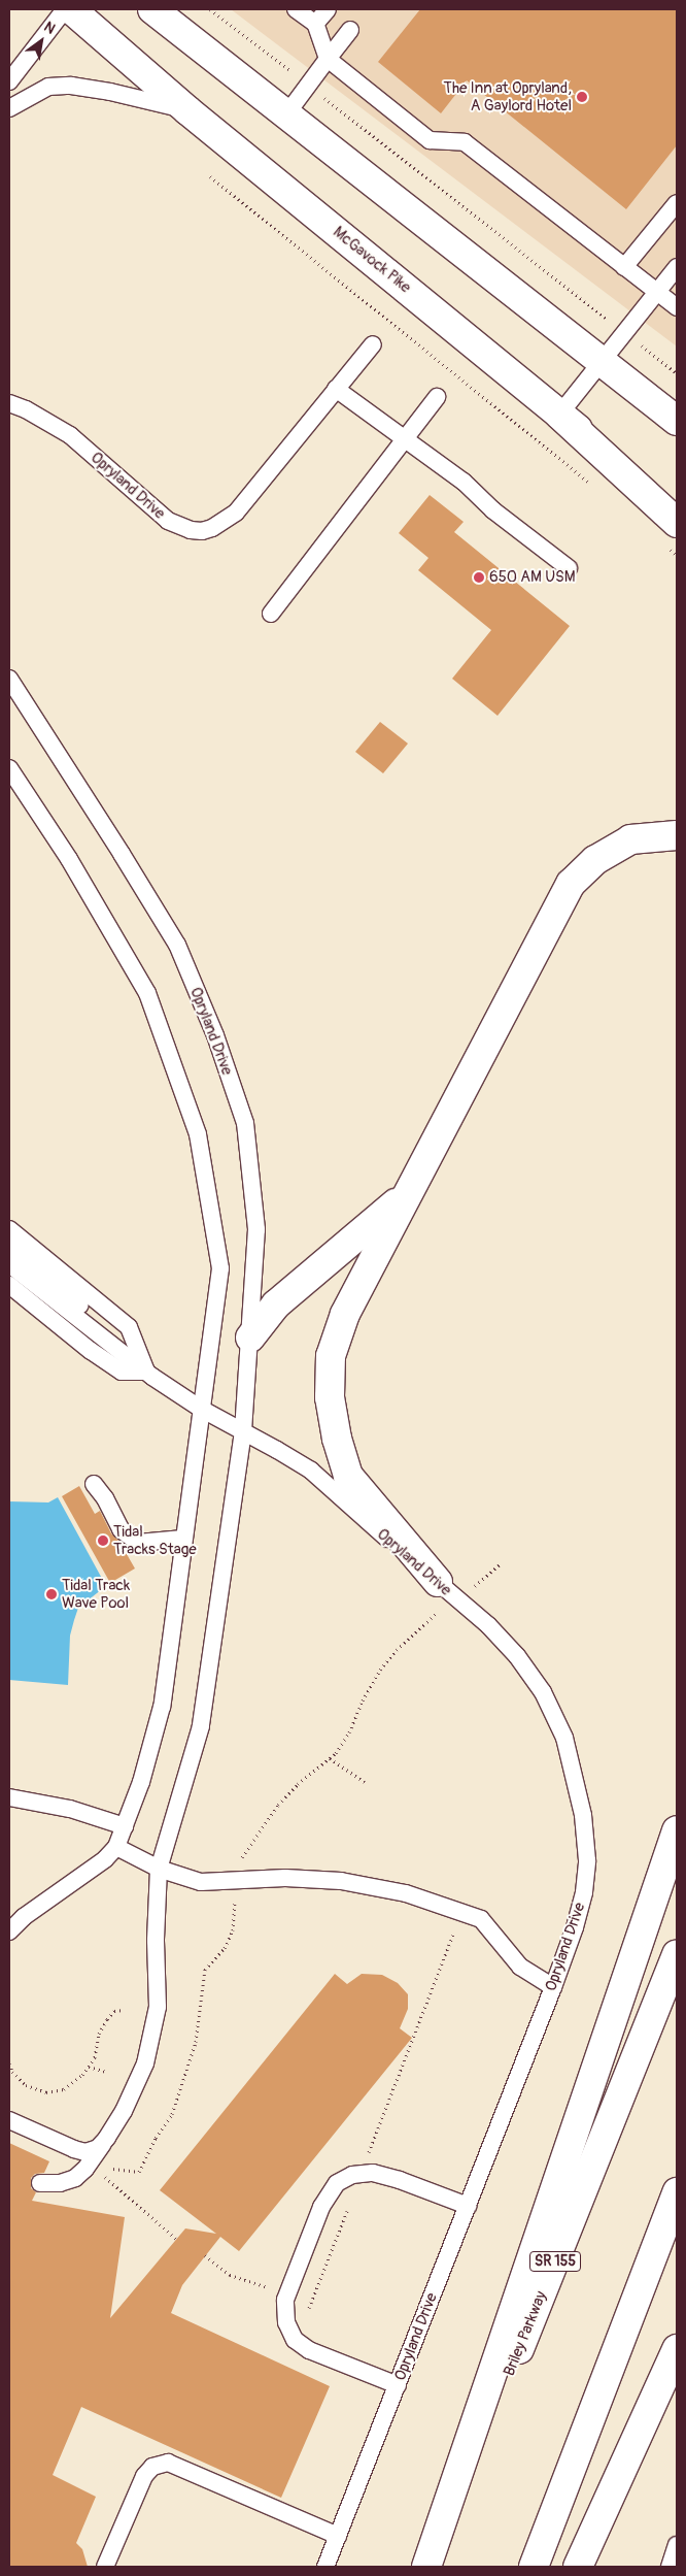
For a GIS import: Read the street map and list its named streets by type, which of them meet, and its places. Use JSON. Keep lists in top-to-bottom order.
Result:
{
  "streets": {
    "main road": ["McGavock Pike", "SR 155", "Briley Parkway"],
    "lane": ["Opryland Drive"]
  },
  "places": [
    "The Inn at Opryland, A Gaylord Hotel",
    "650 AM USM",
    "Tidal Tracks Stage",
    "Tidal Track Wave Pool"
  ],
  "north": "top right"
}
